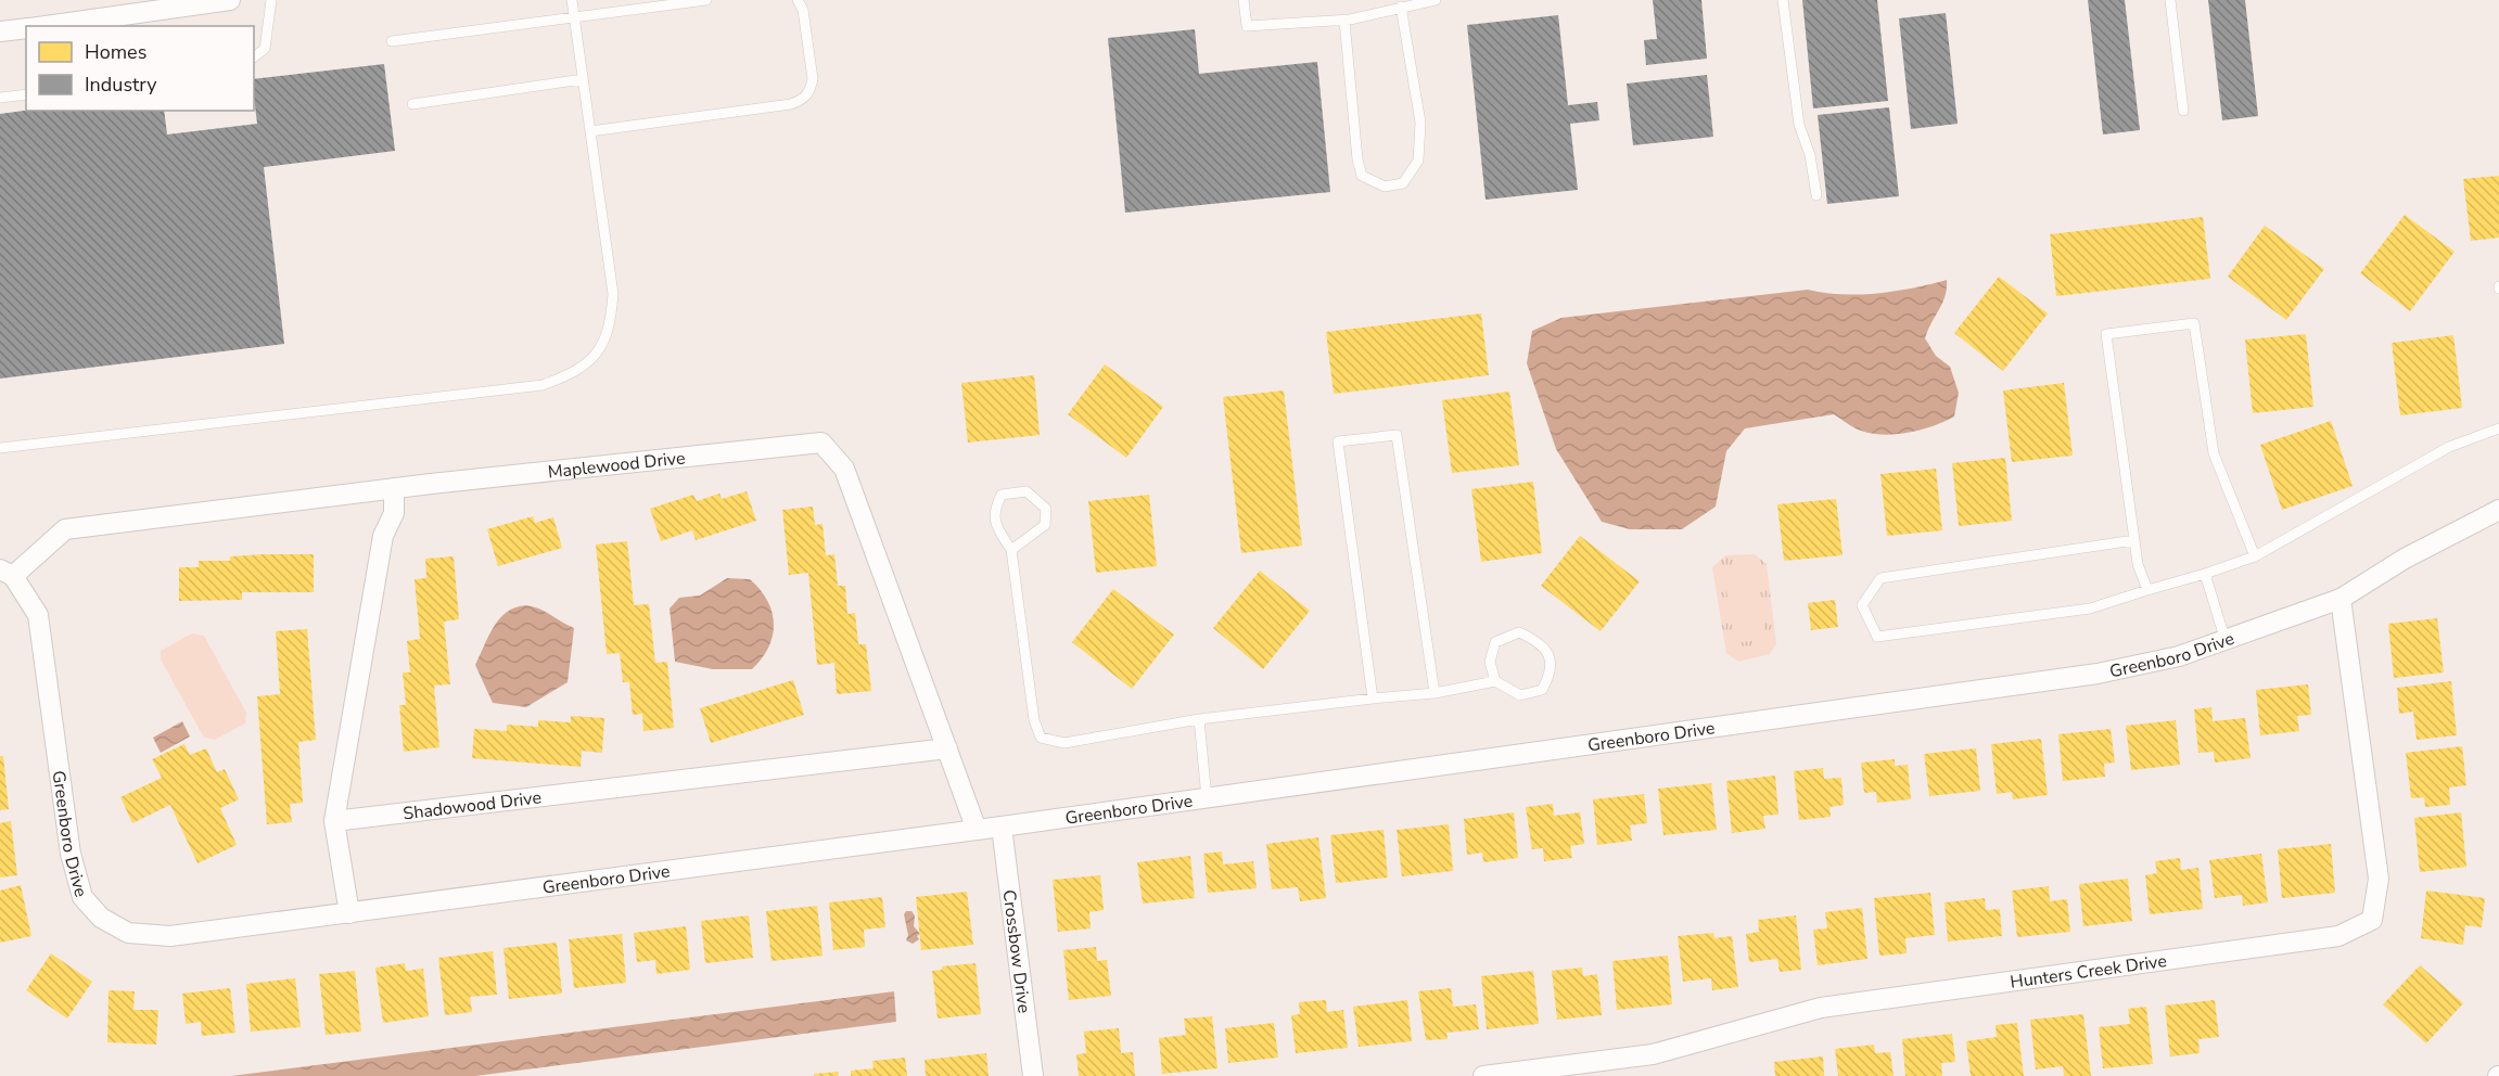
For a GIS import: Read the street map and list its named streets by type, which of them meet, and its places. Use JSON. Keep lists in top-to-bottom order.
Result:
{
  "streets": {
    "street": [
      "Maplewood Drive",
      "Greenboro Drive",
      "Shadowood Drive",
      "Crossbow Drive",
      "Hunters Creek Drive"
    ]
  },
  "crossings": [
    ["Maplewood Drive", "Greenboro Drive"],
    ["Maplewood Drive", "Shadowood Drive"],
    ["Greenboro Drive", "Crossbow Drive"],
    ["Greenboro Drive", "Hunters Creek Drive"]
  ],
  "legend": ["Homes", "Industry"]
}
